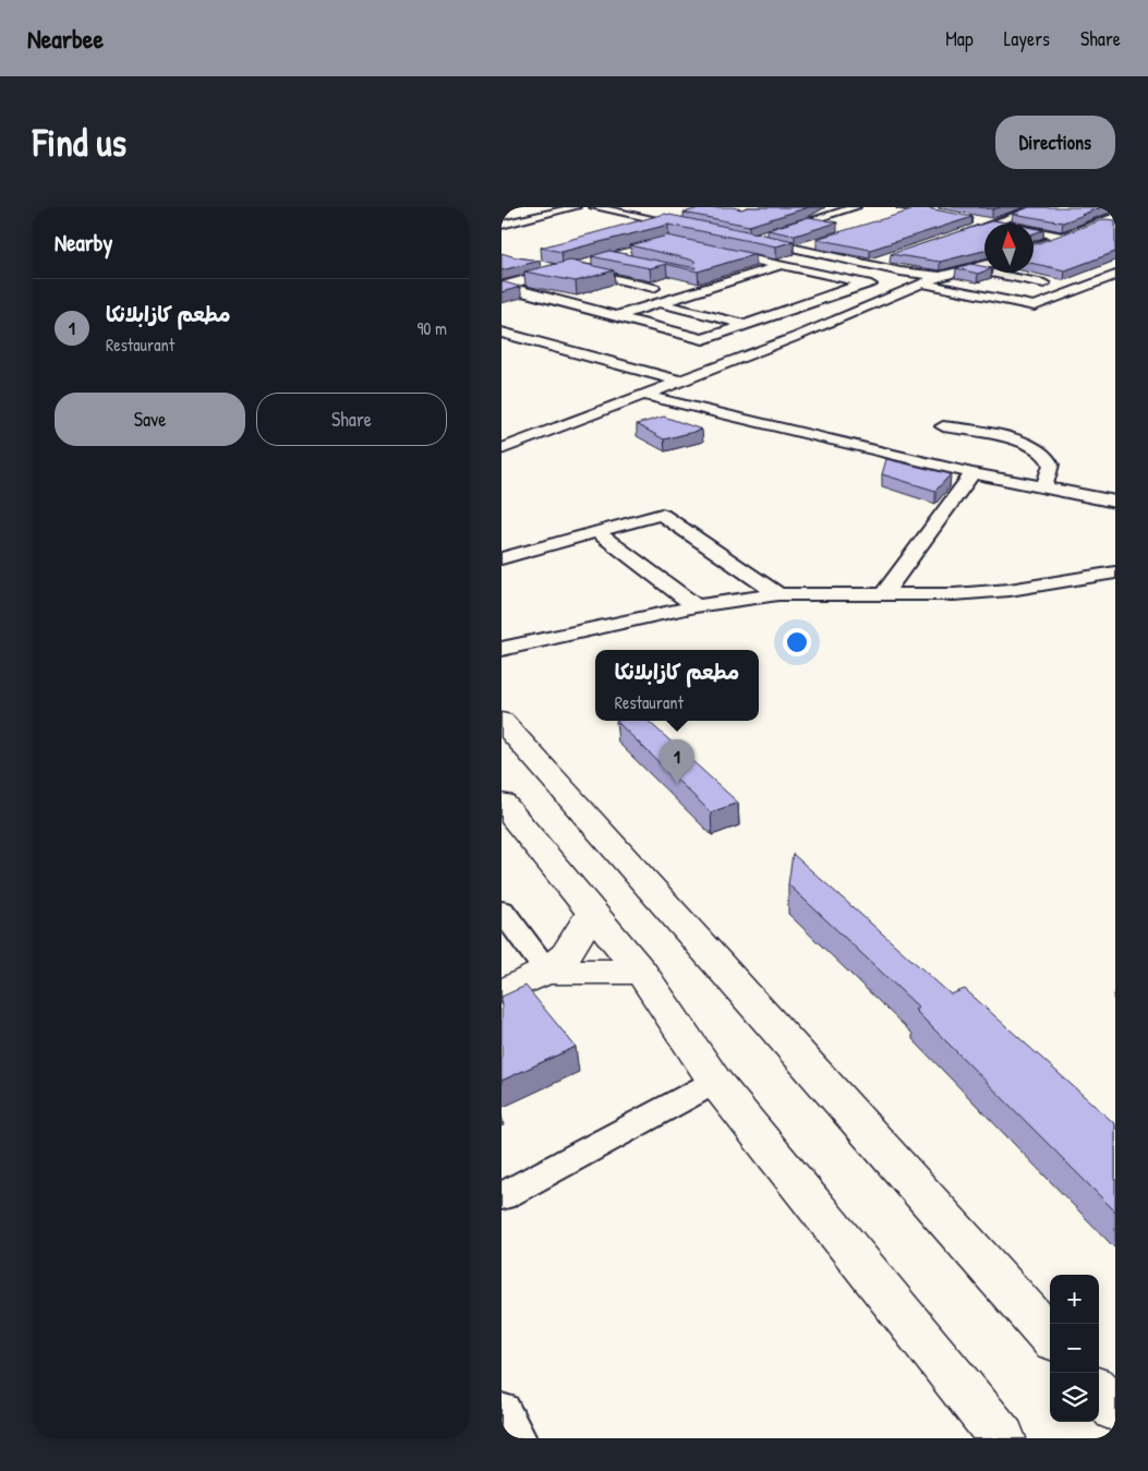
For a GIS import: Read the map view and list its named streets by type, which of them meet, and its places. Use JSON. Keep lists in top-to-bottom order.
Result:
{
  "north": "top",
  "page": {
    "header": "Nearbee",
    "nav": ["Map", "Layers", "Share"],
    "buttons": [
      "Directions",
      ["Save", "Share"]
    ],
    "title": "Find us",
    "heading": "Nearby",
    "list": [
      {
        "mark": "1",
        "name": "مطعم كازابلانكا",
        "note": "Restaurant",
        "value": "90 m"
      }
    ],
    "popup": ["مطعم كازابلانكا", "Restaurant"],
    "pins": "1",
    "map_buttons": ["+", "−"]
  }
}
